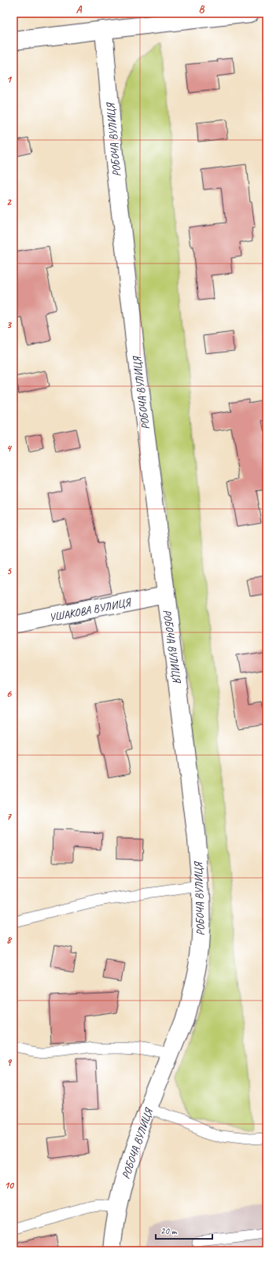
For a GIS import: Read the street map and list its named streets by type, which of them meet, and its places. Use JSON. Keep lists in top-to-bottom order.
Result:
{
  "streets": {
    "street": ["РОБОЧА ВУЛИЦЯ", "УШАКОВА ВУЛИЦЯ"]
  },
  "crossings": [
    ["РОБОЧА ВУЛИЦЯ", "УШАКОВА ВУЛИЦЯ"]
  ],
  "scale_bar": "20 m",
  "grid": {
    "columns": ["A", "B"],
    "rows": [
      "1",
      "2",
      "3",
      "4",
      "5",
      "6",
      "7",
      "8",
      "9",
      "10"
    ]
  }
}
